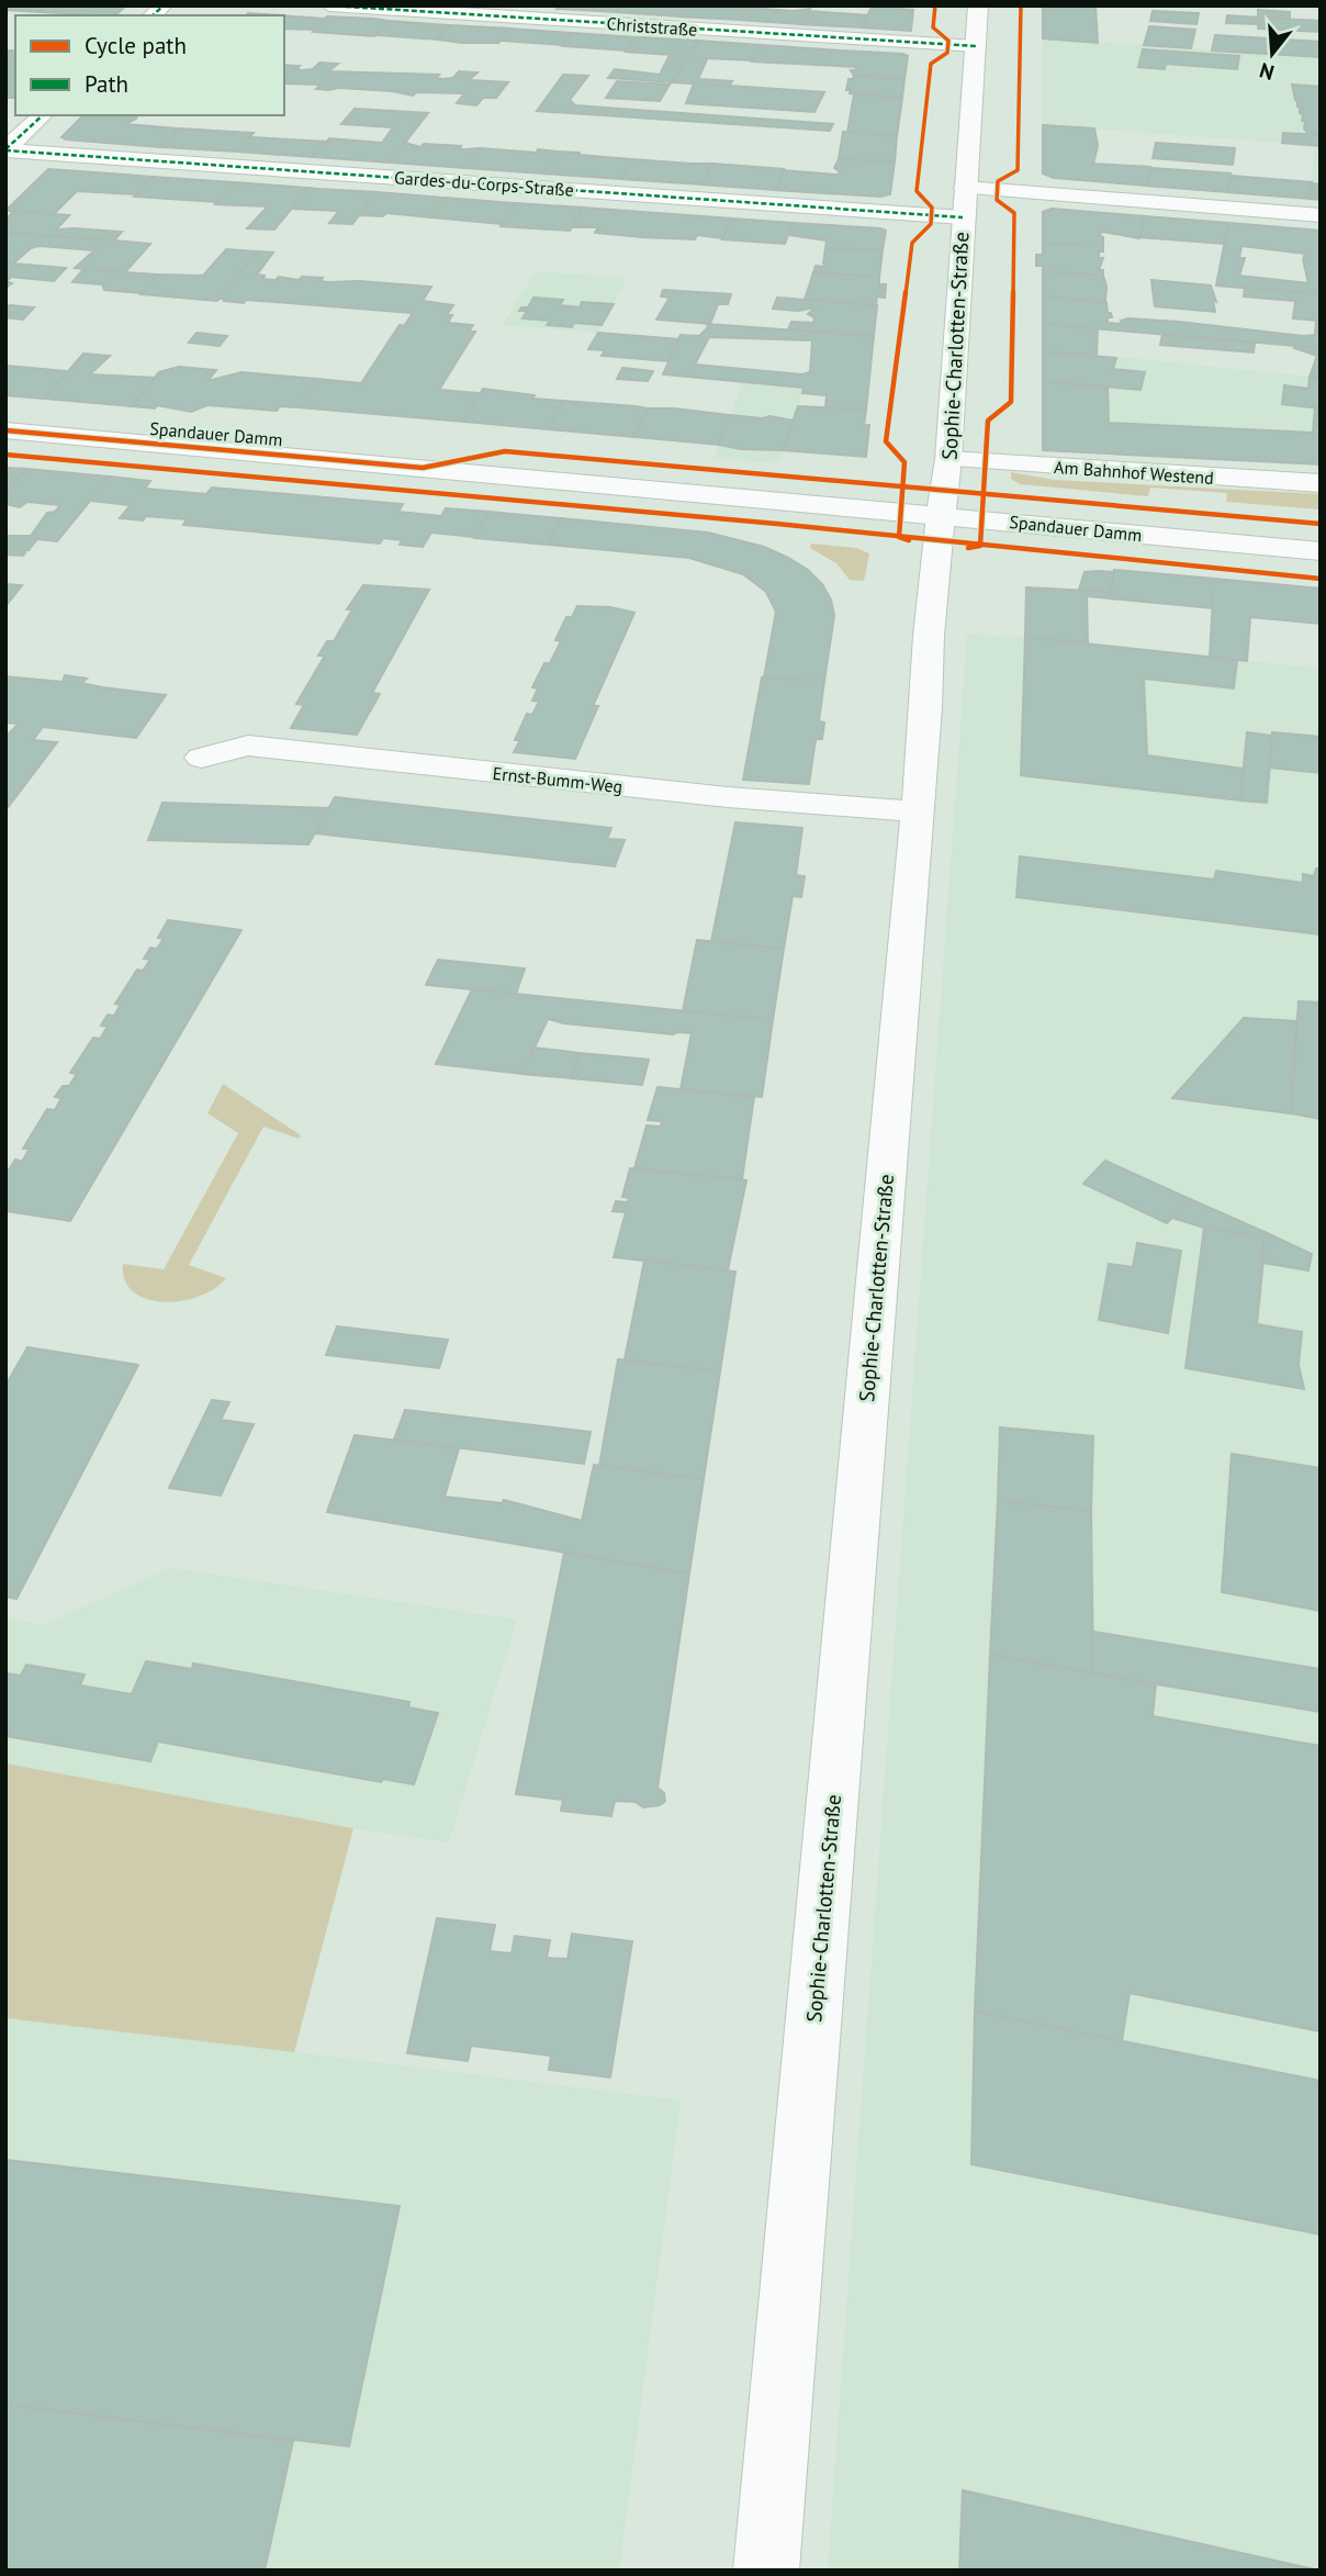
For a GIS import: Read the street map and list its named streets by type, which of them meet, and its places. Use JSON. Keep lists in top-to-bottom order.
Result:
{
  "streets": {
    "street": [
      "Christstraße",
      "Gardes-du-Corps-Straße",
      "Sophie-Charlotten-Straße",
      "Spandauer Damm",
      "Am Bahnhof Westend",
      "Ernst-Bumm-Weg"
    ]
  },
  "crossings": [
    ["Christstraße", "Sophie-Charlotten-Straße"],
    ["Gardes-du-Corps-Straße", "Sophie-Charlotten-Straße"],
    ["Sophie-Charlotten-Straße", "Spandauer Damm"],
    ["Sophie-Charlotten-Straße", "Am Bahnhof Westend"],
    ["Sophie-Charlotten-Straße", "Ernst-Bumm-Weg"]
  ],
  "legend": ["Cycle path", "Path"],
  "north": "bottom"
}
